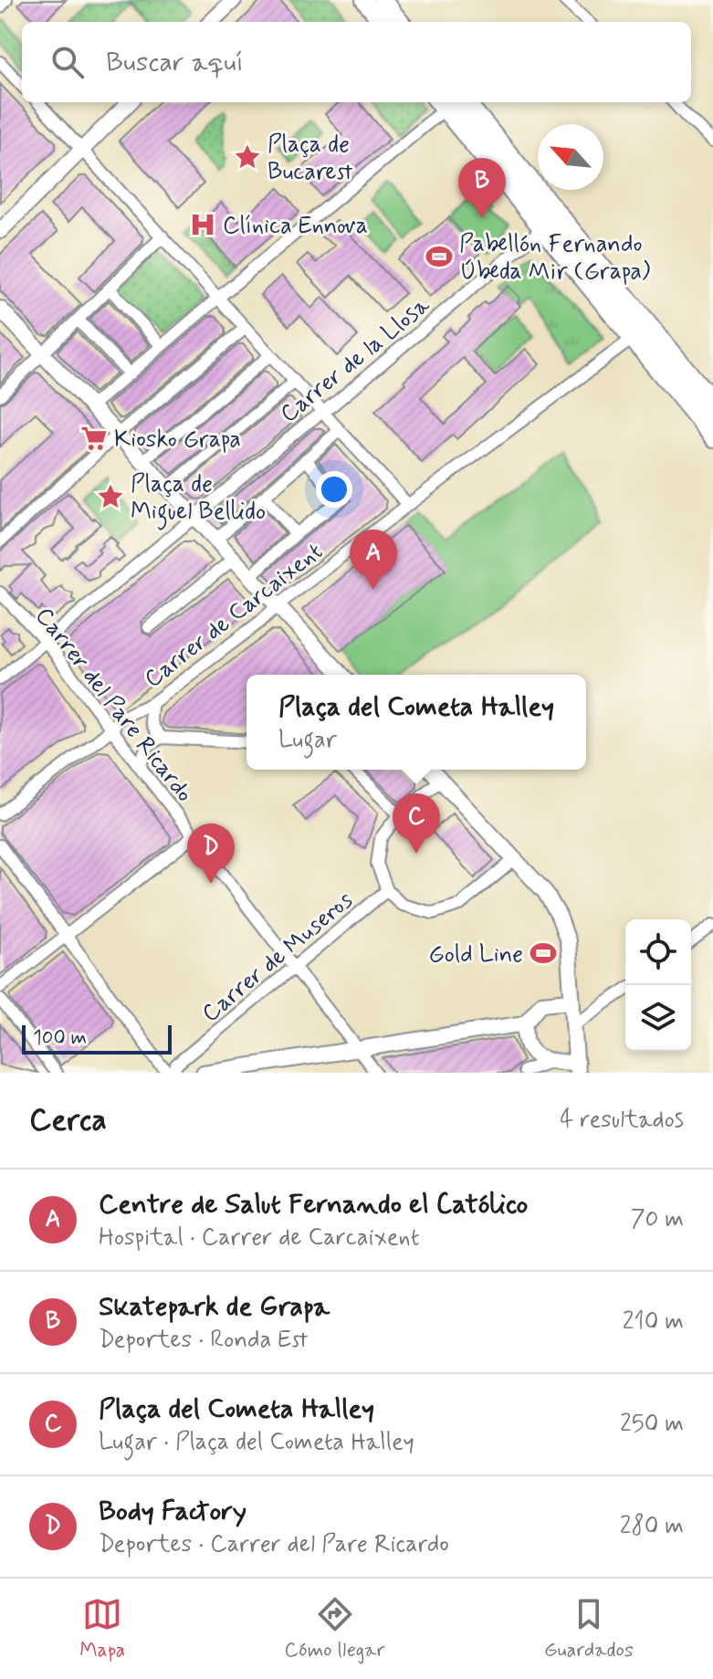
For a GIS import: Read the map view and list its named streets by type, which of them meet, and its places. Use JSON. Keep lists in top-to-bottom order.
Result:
{
  "streets": {
    "street": [
      "Carrer de la Llosa",
      "Carrer de Carcaixent",
      "Carrer del Pare Ricardo",
      "Carrer de Museros"
    ]
  },
  "crossings": [
    ["Carrer de la Llosa", "Carrer del Pare Ricardo"],
    ["Carrer de Carcaixent", "Carrer del Pare Ricardo"],
    ["Carrer del Pare Ricardo", "Carrer de Museros"]
  ],
  "places": {
    "place": ["Plaça de Bucarest", "Plaça de Miguel Bellido"],
    "hospital": ["Clínica Ennova"],
    "sports": ["Pabellón Fernando Úbeda Mir (Grapa)", "Gold Line"],
    "supermarket": ["Kiosko Grapa"]
  },
  "scale_bar": "100 m",
  "north": "top left",
  "page": {
    "search": "Buscar aquí",
    "pins": [
      "B",
      "A",
      "C",
      "D"
    ],
    "popup": ["Plaça del Cometa Halley", "Lugar"],
    "scale": "100 m",
    "heading": ["Cerca", "4 resultados"],
    "list": [
      {
        "mark": "A",
        "name": "Centre de Salut Fernando el Católico",
        "note": "Hospital · Carrer de Carcaixent",
        "value": "70 m"
      },
      {
        "mark": "B",
        "name": "Skatepark de Grapa",
        "note": "Deportes · Ronda Est",
        "value": "210 m"
      },
      {
        "mark": "C",
        "name": "Plaça del Cometa Halley",
        "note": "Lugar · Plaça del Cometa Halley",
        "value": "250 m"
      },
      {
        "mark": "D",
        "name": "Body Factory",
        "note": "Deportes · Carrer del Pare Ricardo",
        "value": "280 m"
      }
    ],
    "nav": ["Mapa", "Cómo llegar", "Guardados"]
  }
}
